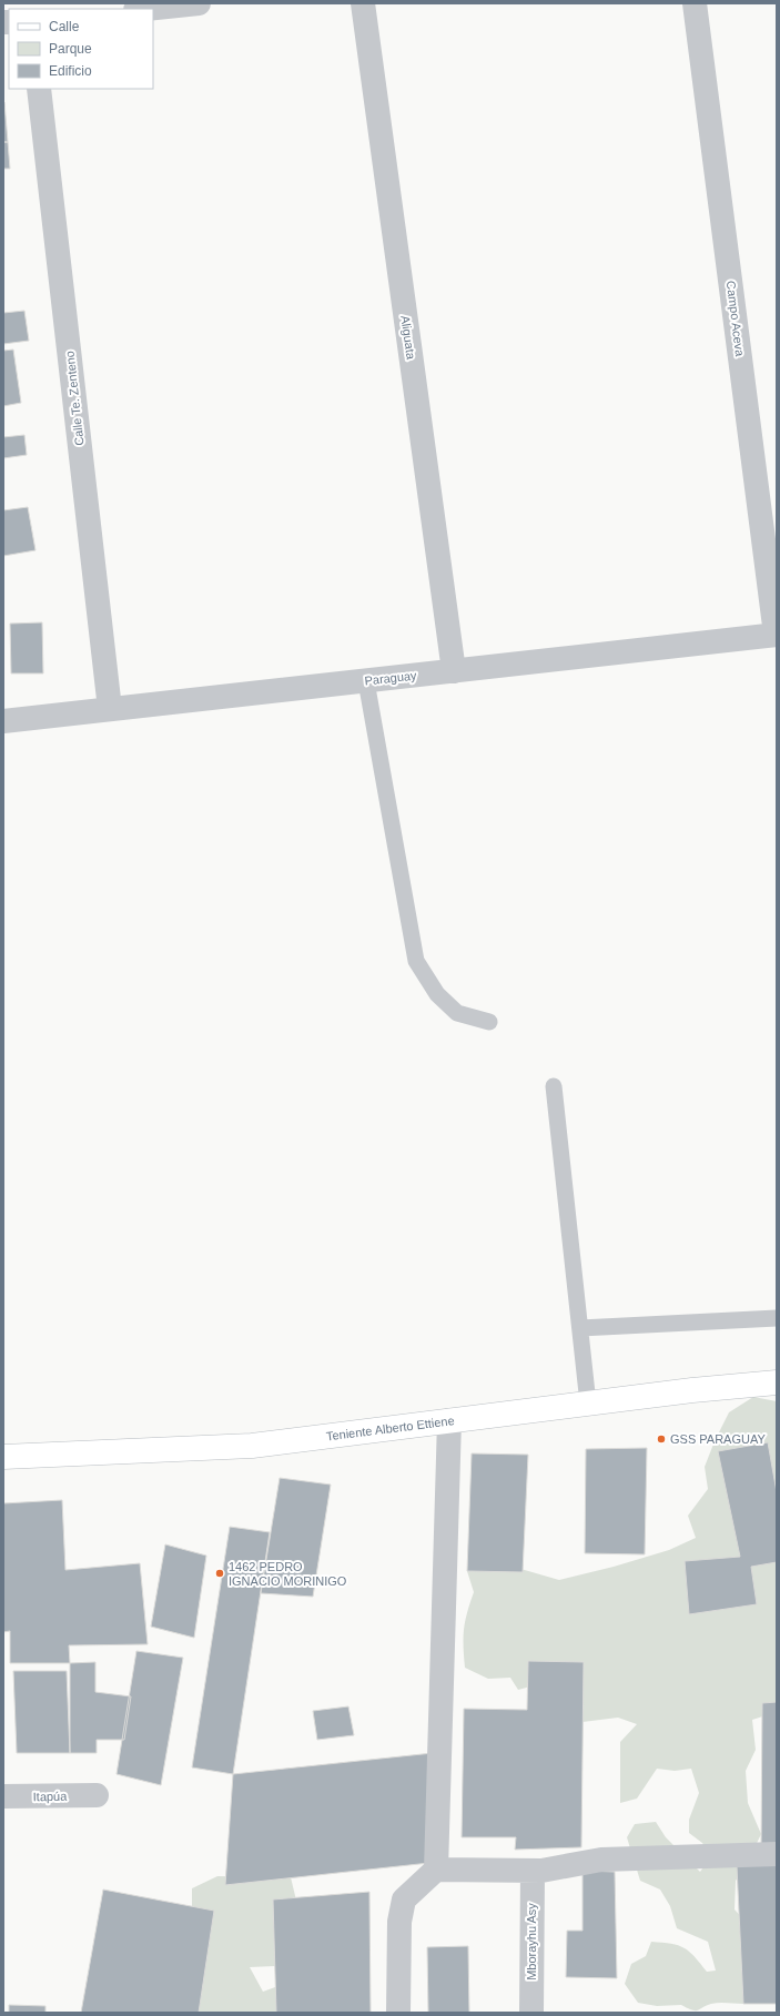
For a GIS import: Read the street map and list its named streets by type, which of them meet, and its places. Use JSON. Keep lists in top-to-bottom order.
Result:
{
  "streets": {
    "main road": ["Teniente Alberto Ettiene"],
    "street": [
      "Campo Aceva",
      "Aliguata",
      "Calle Te. Zenteno",
      "Paraguay",
      "Itapúa",
      "Mborayhu Asy"
    ]
  },
  "crossings": [
    ["Campo Aceva", "Paraguay"],
    ["Aliguata", "Paraguay"],
    ["Calle Te. Zenteno", "Paraguay"]
  ],
  "places": ["GSS PARAGUAY", "1462 PEDRO IGNACIO MORINIGO"],
  "legend": ["Calle", "Parque", "Edificio"]
}
